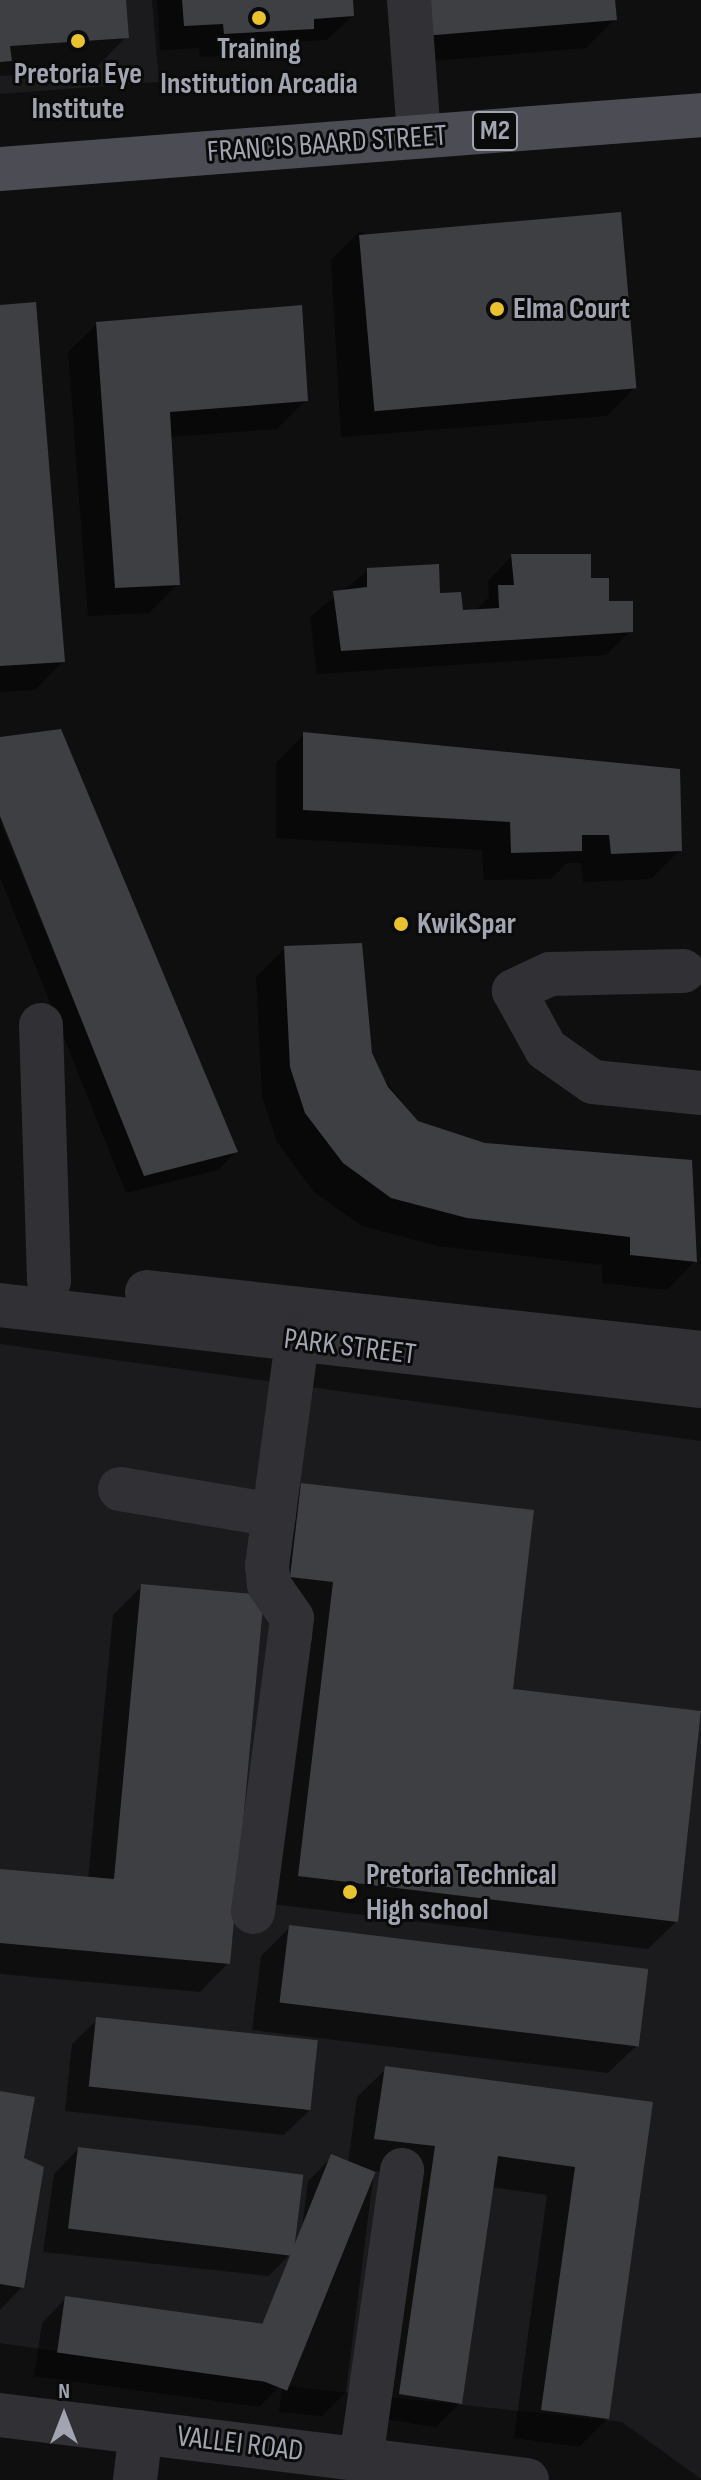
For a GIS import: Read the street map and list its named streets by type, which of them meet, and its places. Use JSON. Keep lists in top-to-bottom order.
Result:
{
  "streets": {
    "main road": ["M2", "FRANCIS BAARD STREET"],
    "street": ["PARK STREET", "VALLEI ROAD"]
  },
  "places": [
    "Training Institution Arcadia",
    "Pretoria Eye Institute",
    "Elma Court",
    "KwikSpar",
    "Pretoria Technical High school"
  ],
  "north": "top"
}
